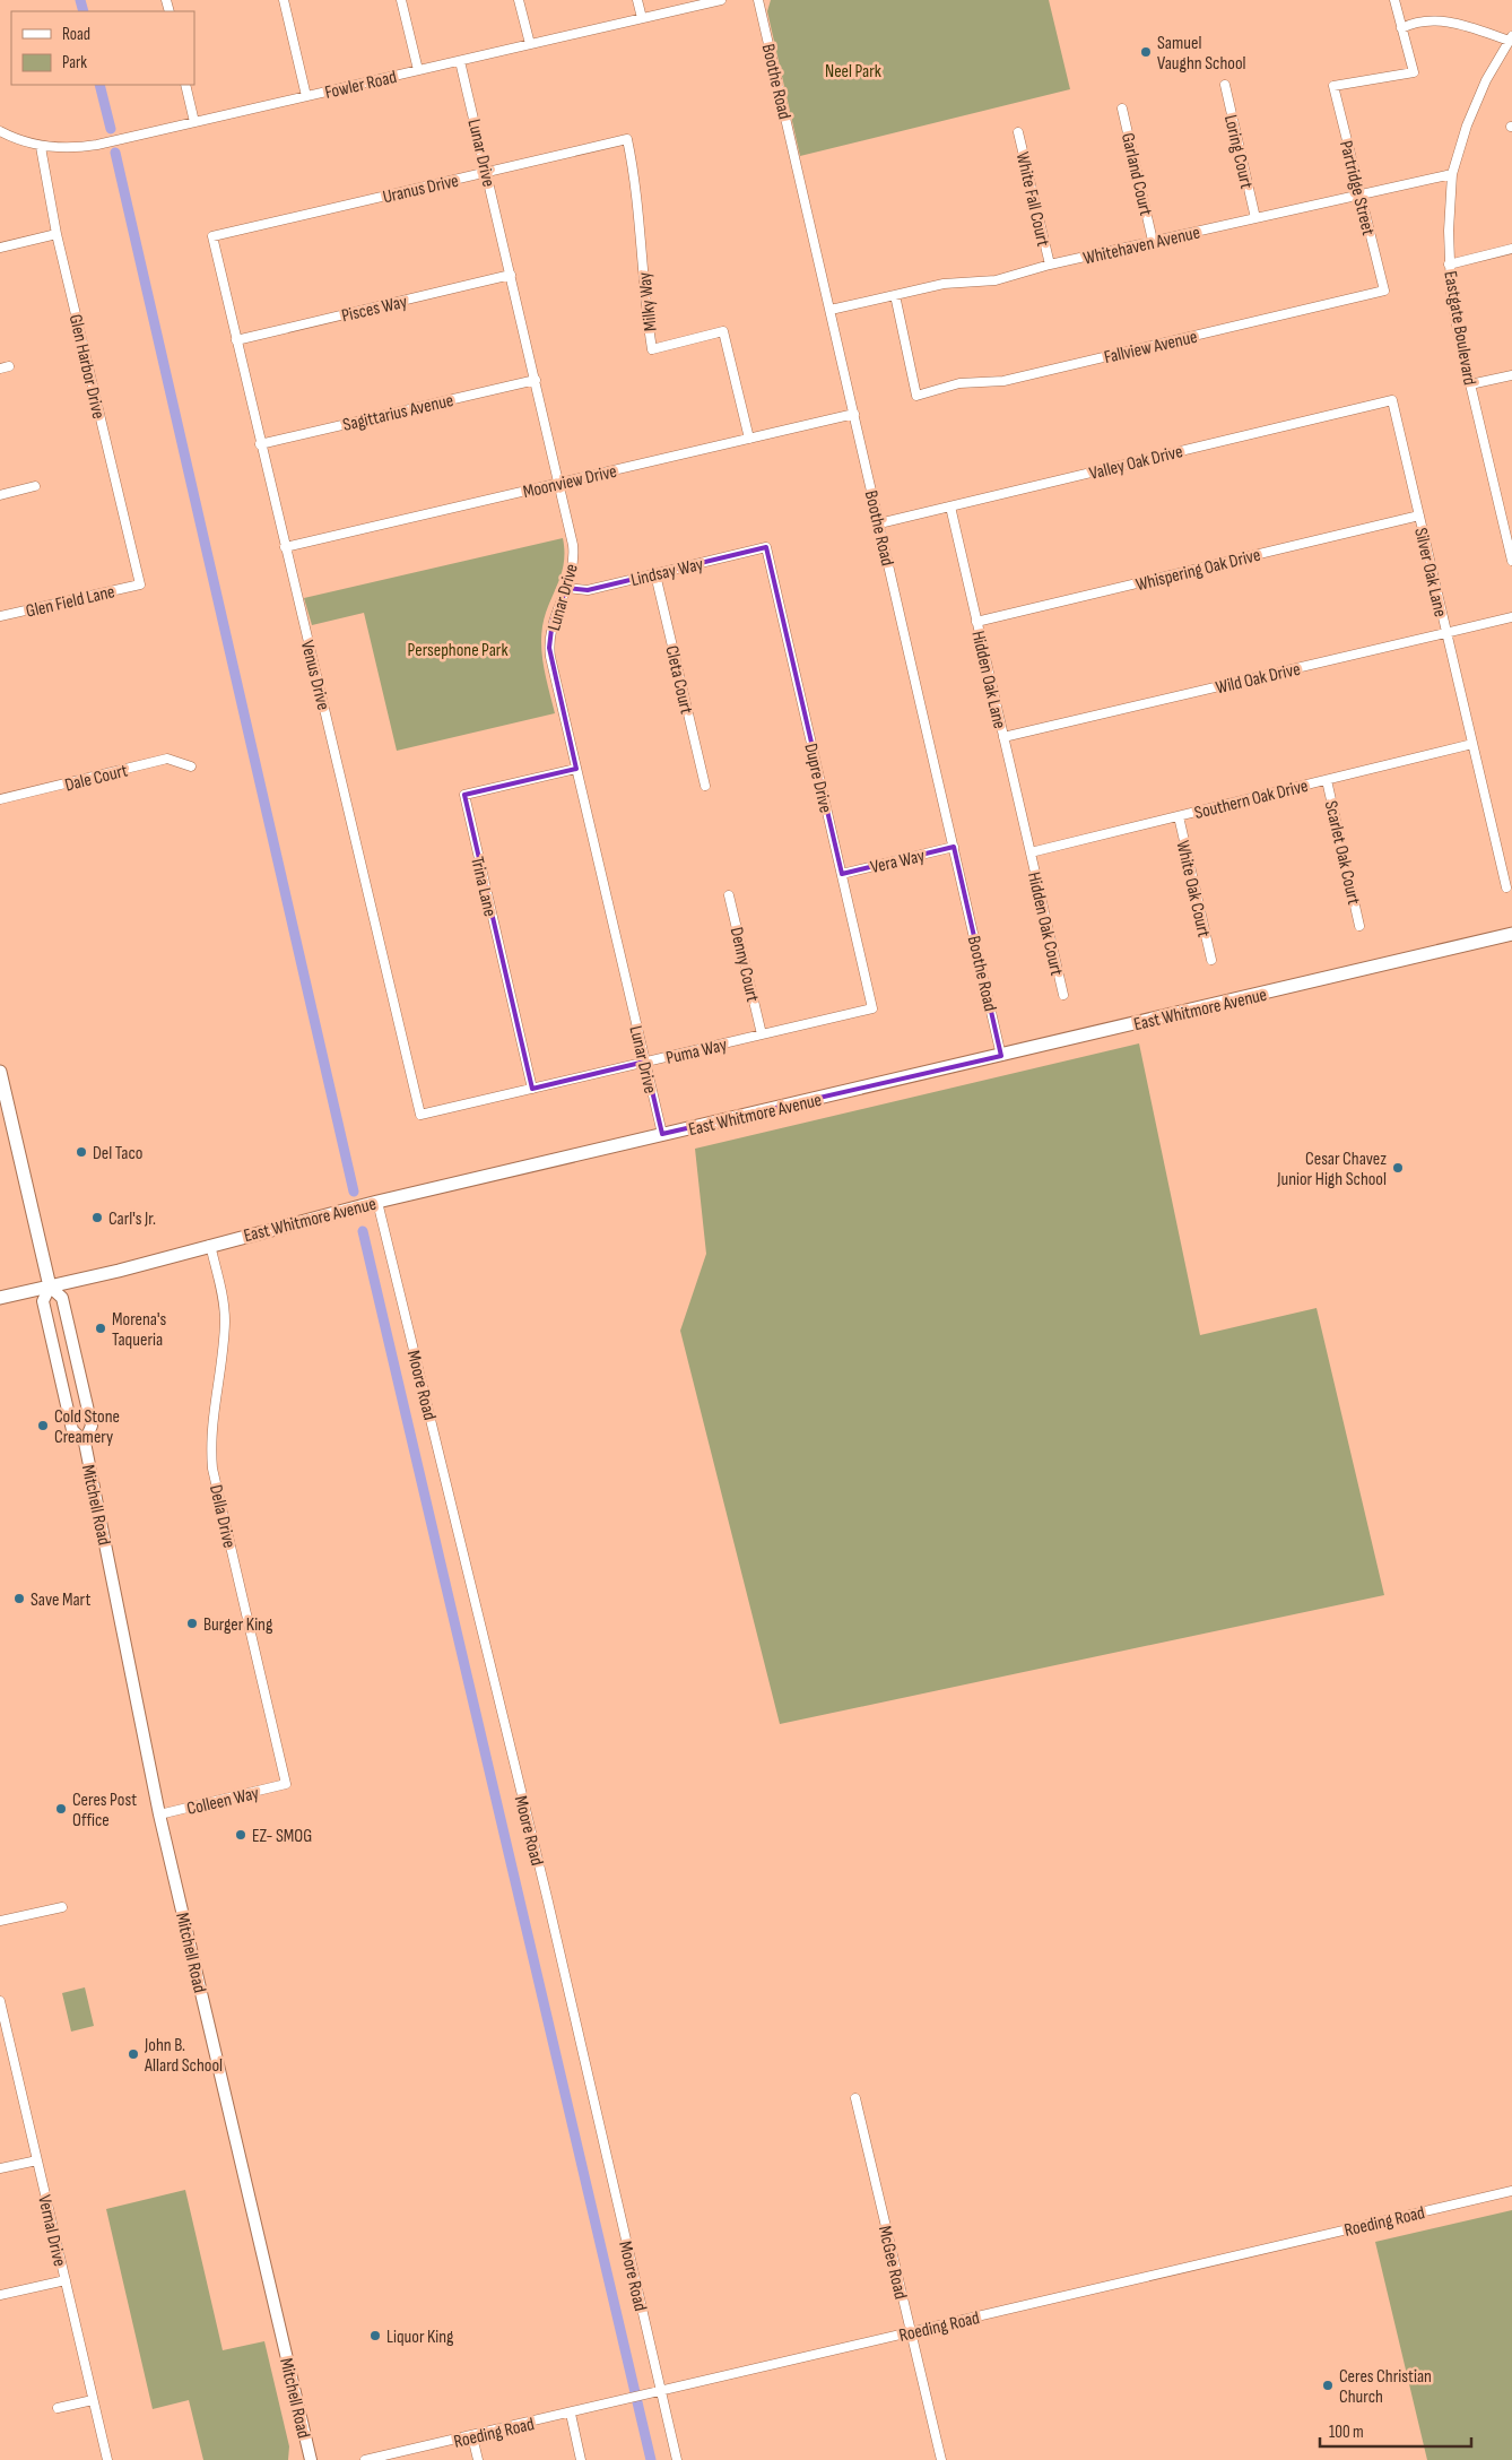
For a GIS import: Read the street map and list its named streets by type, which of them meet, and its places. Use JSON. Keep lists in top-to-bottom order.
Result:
{
  "streets": {
    "main road": ["East Whitmore Avenue", "Mitchell Road"],
    "street": [
      "Boothe Road",
      "Fowler Road",
      "Loring Court",
      "Lunar Drive",
      "Garland Court",
      "Uranus Drive",
      "Partridge Street",
      "White Fall Court",
      "Whitehaven Avenue",
      "Milky Way",
      "Pisces Way",
      "Eastgate Boulevard",
      "Fallview Avenue",
      "Glen Harbor Drive",
      "Sagittarius Avenue",
      "Valley Oak Drive",
      "Moonview Drive",
      "Whispering Oak Drive",
      "Lindsay Way",
      "Silver Oak Lane",
      "Glen Field Lane",
      "Venus Drive",
      "Wild Oak Drive",
      "Cleta Court",
      "Hidden Oak Lane",
      "Dale Court",
      "Dupre Drive",
      "Southern Oak Drive",
      "Scarlet Oak Court",
      "Vera Way",
      "Trina Lane",
      "White Oak Court",
      "Hidden Oak Court",
      "Denny Court",
      "Puma Way",
      "Moore Road",
      "Della Drive",
      "Colleen Way",
      "Roeding Road",
      "Vernal Drive",
      "McGee Road"
    ]
  },
  "crossings": [
    ["Boothe Road", "Whitehaven Avenue"],
    ["Boothe Road", "Valley Oak Drive"],
    ["Boothe Road", "Moonview Drive"],
    ["Boothe Road", "Vera Way"],
    ["Boothe Road", "East Whitmore Avenue"],
    ["Fowler Road", "Lunar Drive"],
    ["Fowler Road", "Glen Harbor Drive"],
    ["Loring Court", "Whitehaven Avenue"],
    ["Lunar Drive", "Uranus Drive"],
    ["Lunar Drive", "Pisces Way"],
    ["Lunar Drive", "Sagittarius Avenue"],
    ["Lunar Drive", "Moonview Drive"],
    ["Lunar Drive", "Lindsay Way"],
    ["Lunar Drive", "Trina Lane"],
    ["Lunar Drive", "East Whitmore Avenue"],
    ["Lunar Drive", "Puma Way"],
    ["Garland Court", "Whitehaven Avenue"],
    ["Uranus Drive", "Milky Way"],
    ["Uranus Drive", "Venus Drive"],
    ["Partridge Street", "Whitehaven Avenue"],
    ["Partridge Street", "Fallview Avenue"],
    ["White Fall Court", "Whitehaven Avenue"],
    ["Whitehaven Avenue", "Eastgate Boulevard"],
    ["Whitehaven Avenue", "Fallview Avenue"],
    ["Milky Way", "Moonview Drive"],
    ["Pisces Way", "Venus Drive"],
    ["Glen Harbor Drive", "Glen Field Lane"],
    ["Sagittarius Avenue", "Venus Drive"],
    ["Valley Oak Drive", "Silver Oak Lane"],
    ["Valley Oak Drive", "Hidden Oak Lane"],
    ["Moonview Drive", "Venus Drive"],
    ["Whispering Oak Drive", "Silver Oak Lane"],
    ["Whispering Oak Drive", "Hidden Oak Lane"],
    ["Lindsay Way", "Cleta Court"],
    ["Lindsay Way", "Dupre Drive"],
    ["Silver Oak Lane", "Wild Oak Drive"],
    ["Silver Oak Lane", "Southern Oak Drive"],
    ["Venus Drive", "Puma Way"],
    ["Wild Oak Drive", "Hidden Oak Lane"],
    ["Hidden Oak Lane", "Southern Oak Drive"],
    ["Hidden Oak Lane", "Hidden Oak Court"],
    ["Dupre Drive", "Vera Way"],
    ["Dupre Drive", "Puma Way"],
    ["Southern Oak Drive", "Scarlet Oak Court"],
    ["Southern Oak Drive", "White Oak Court"],
    ["Southern Oak Drive", "Hidden Oak Court"],
    ["Trina Lane", "Puma Way"],
    ["Denny Court", "Puma Way"],
    ["East Whitmore Avenue", "Moore Road"],
    ["East Whitmore Avenue", "Mitchell Road"],
    ["East Whitmore Avenue", "Della Drive"],
    ["Moore Road", "Roeding Road"],
    ["Mitchell Road", "Colleen Way"],
    ["Della Drive", "Colleen Way"],
    ["Roeding Road", "McGee Road"]
  ],
  "parks": ["Neel Park", "Persephone Park"],
  "places": [
    "Samuel Vaughn School",
    "Del Taco",
    "Cesar Chavez Junior High School",
    "Carl's Jr.",
    "Morena's Taqueria",
    "Cold Stone Creamery",
    "Save Mart",
    "Burger King",
    "Ceres Post Office",
    "EZ- SMOG",
    "John B. Allard School",
    "Liquor King",
    "Ceres Christian Church"
  ],
  "legend": ["Road", "Park"],
  "scale_bar": "100 m"
}
